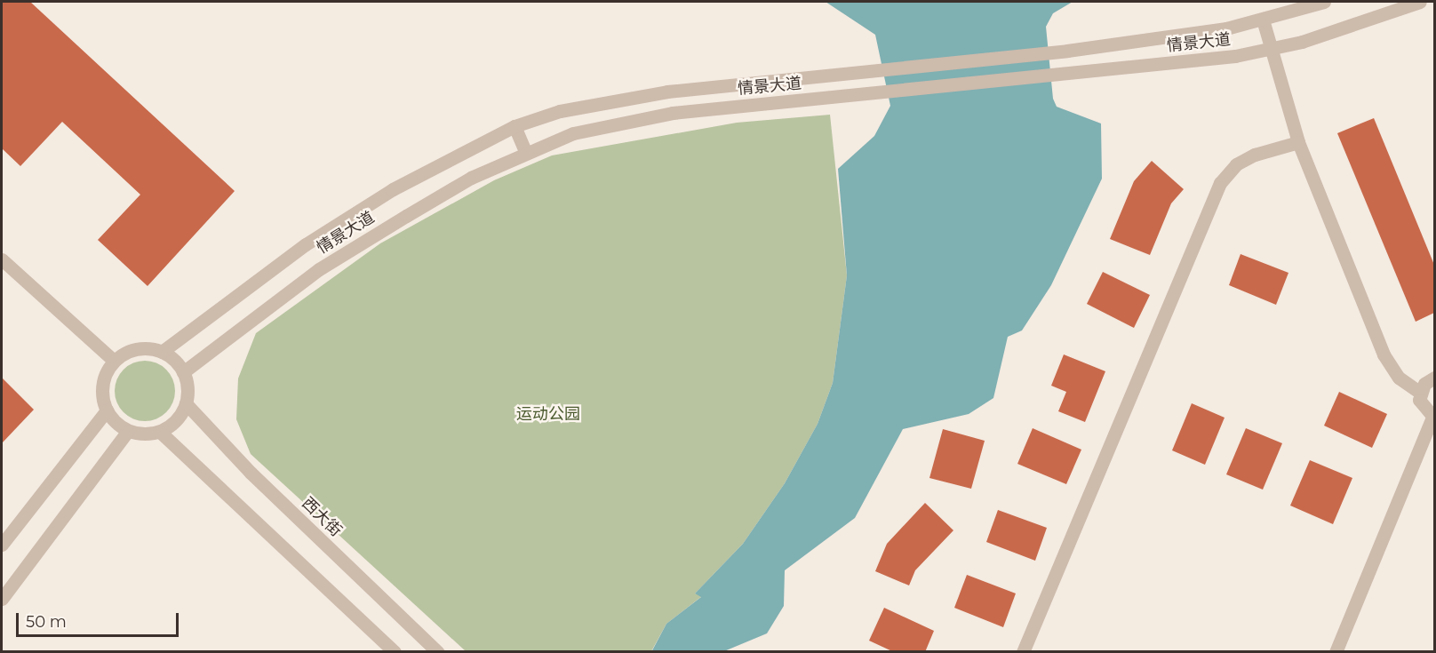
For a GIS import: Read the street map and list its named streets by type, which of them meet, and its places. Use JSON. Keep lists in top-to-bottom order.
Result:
{
  "streets": {
    "street": ["情景大道", "西大街"]
  },
  "crossings": [
    ["情景大道", "西大街"]
  ],
  "parks": ["运动公园"],
  "scale_bar": "50 m"
}
